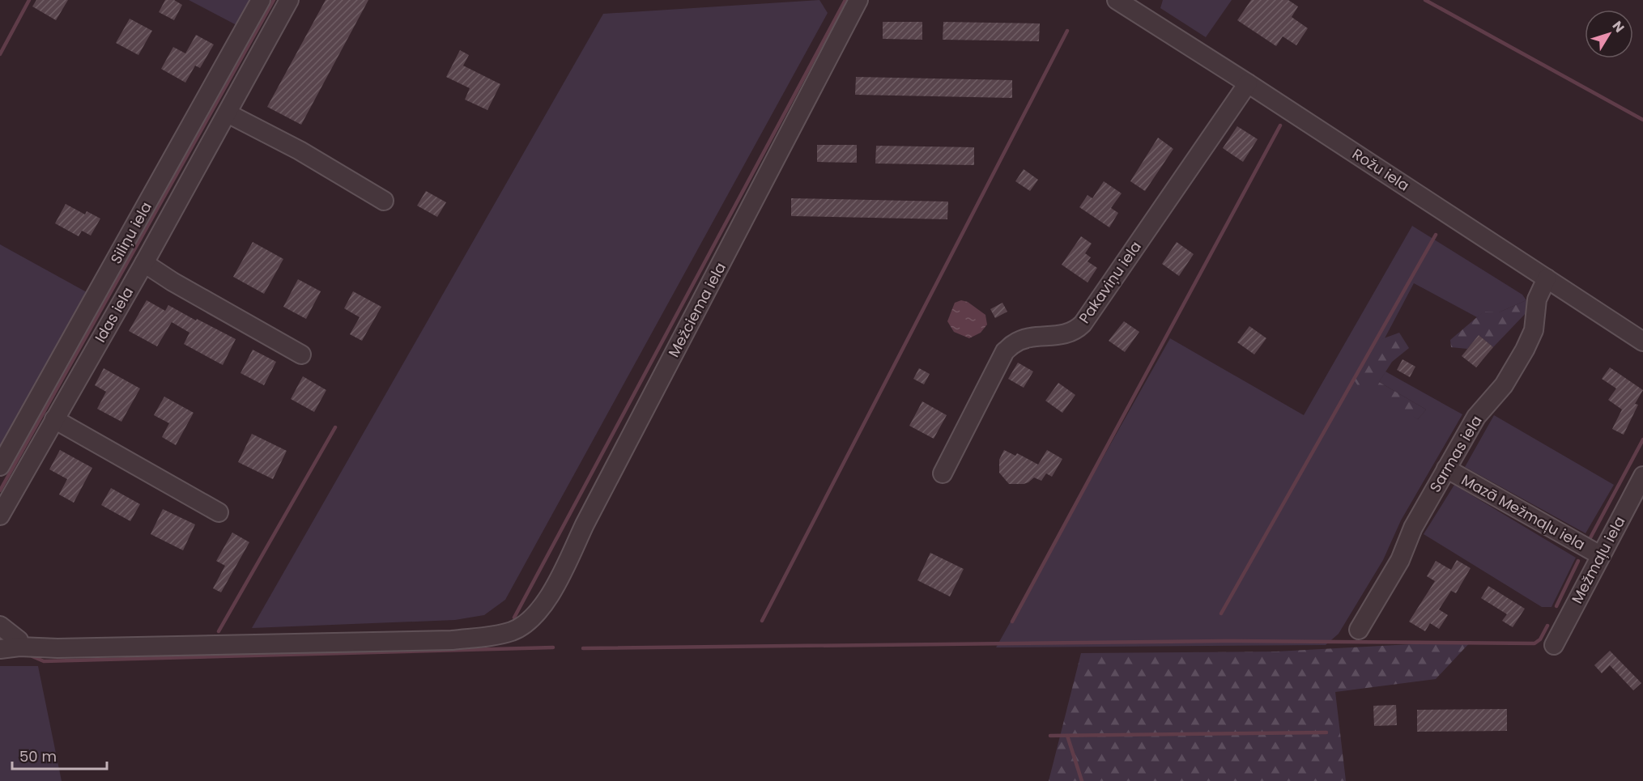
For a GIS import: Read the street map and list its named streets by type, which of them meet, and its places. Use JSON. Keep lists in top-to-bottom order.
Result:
{
  "streets": {
    "street": [
      "Rožu iela",
      "Siliņu iela",
      "Pakaviņu iela",
      "Mežciema iela",
      "Idas iela",
      "Sarmas iela",
      "Mazā Mežmaļu iela",
      "Mežmaļu iela"
    ]
  },
  "crossings": [
    ["Rožu iela", "Pakaviņu iela"],
    ["Rožu iela", "Sarmas iela"],
    ["Sarmas iela", "Mazā Mežmaļu iela"],
    ["Mazā Mežmaļu iela", "Mežmaļu iela"]
  ],
  "scale_bar": "50 m",
  "north": "top right"
}
